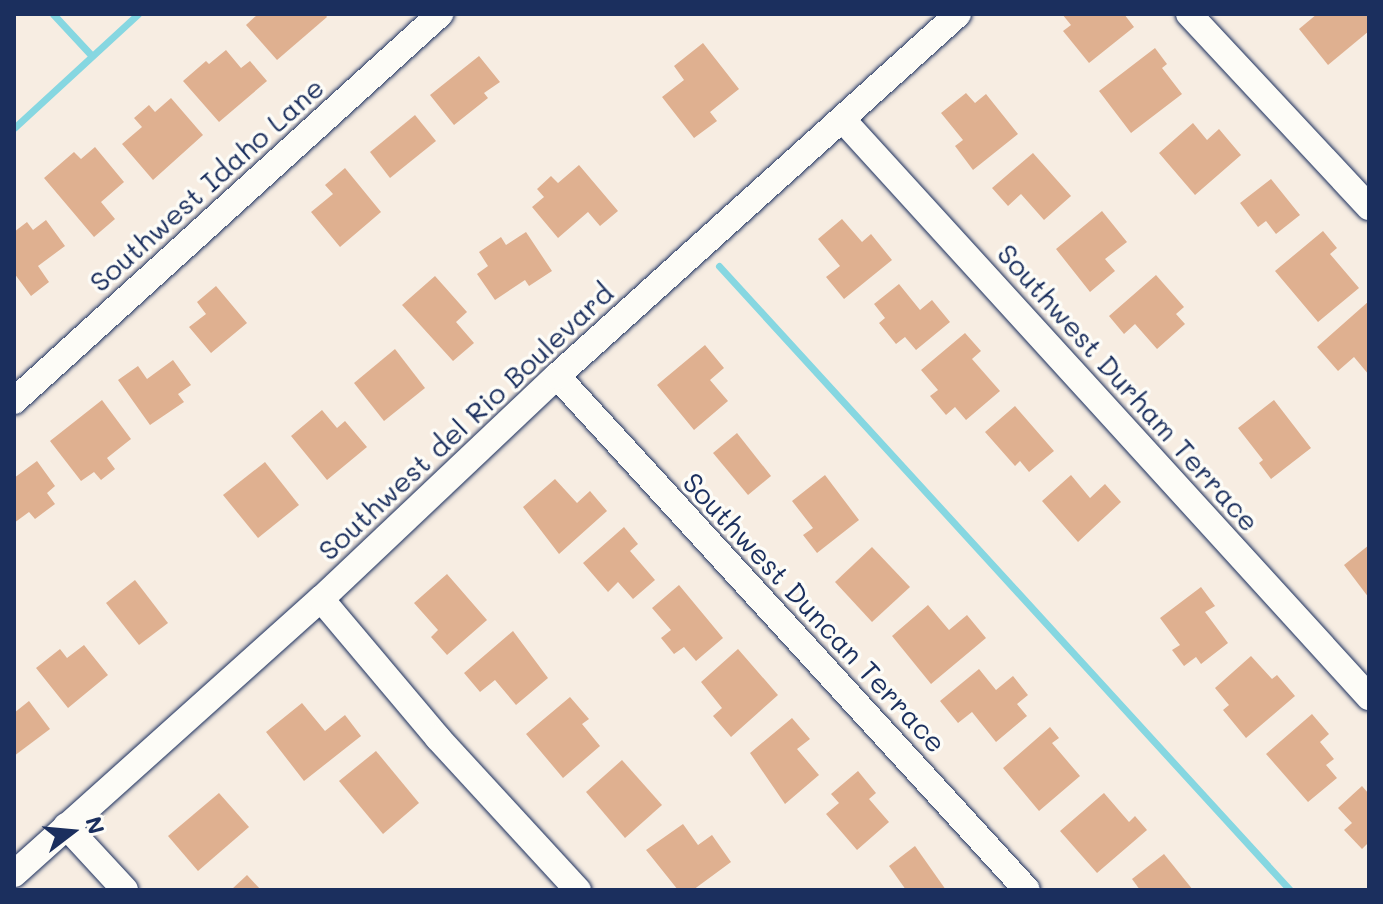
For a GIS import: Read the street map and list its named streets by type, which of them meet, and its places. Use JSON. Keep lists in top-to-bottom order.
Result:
{
  "streets": {
    "street": [
      "Southwest Idaho Lane",
      "Southwest Durham Terrace",
      "Southwest del Rio Boulevard",
      "Southwest Duncan Terrace"
    ]
  },
  "crossings": [
    ["Southwest Durham Terrace", "Southwest del Rio Boulevard"],
    ["Southwest del Rio Boulevard", "Southwest Duncan Terrace"]
  ],
  "north": "right"
}
